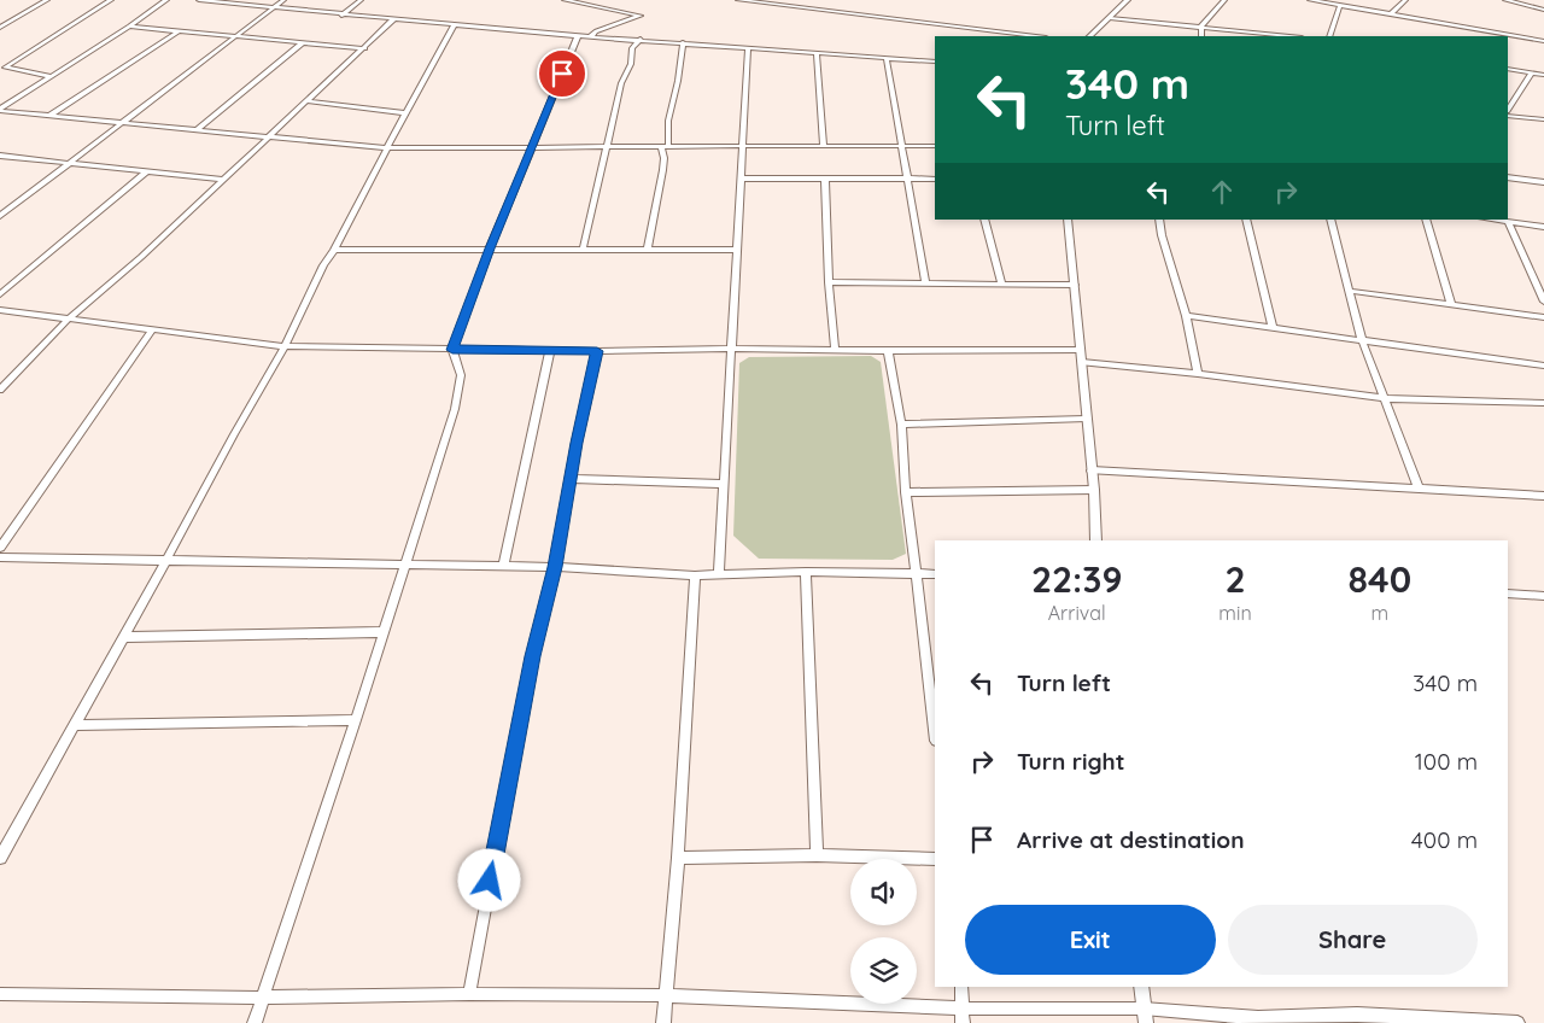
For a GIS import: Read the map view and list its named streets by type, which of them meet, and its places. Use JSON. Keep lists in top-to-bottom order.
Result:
{
  "page": {
    "turn": ["340 m", "Turn left"],
    "eta": [
      "22:39",
      "Arrival",
      "2",
      "min",
      "840",
      "m"
    ],
    "list": [
      {
        "name": "Turn left",
        "value": "340 m"
      },
      {
        "name": "Turn right",
        "value": "100 m"
      },
      {
        "name": "Arrive at destination",
        "value": "400 m"
      }
    ],
    "buttons": ["Exit", "Share"]
  }
}
